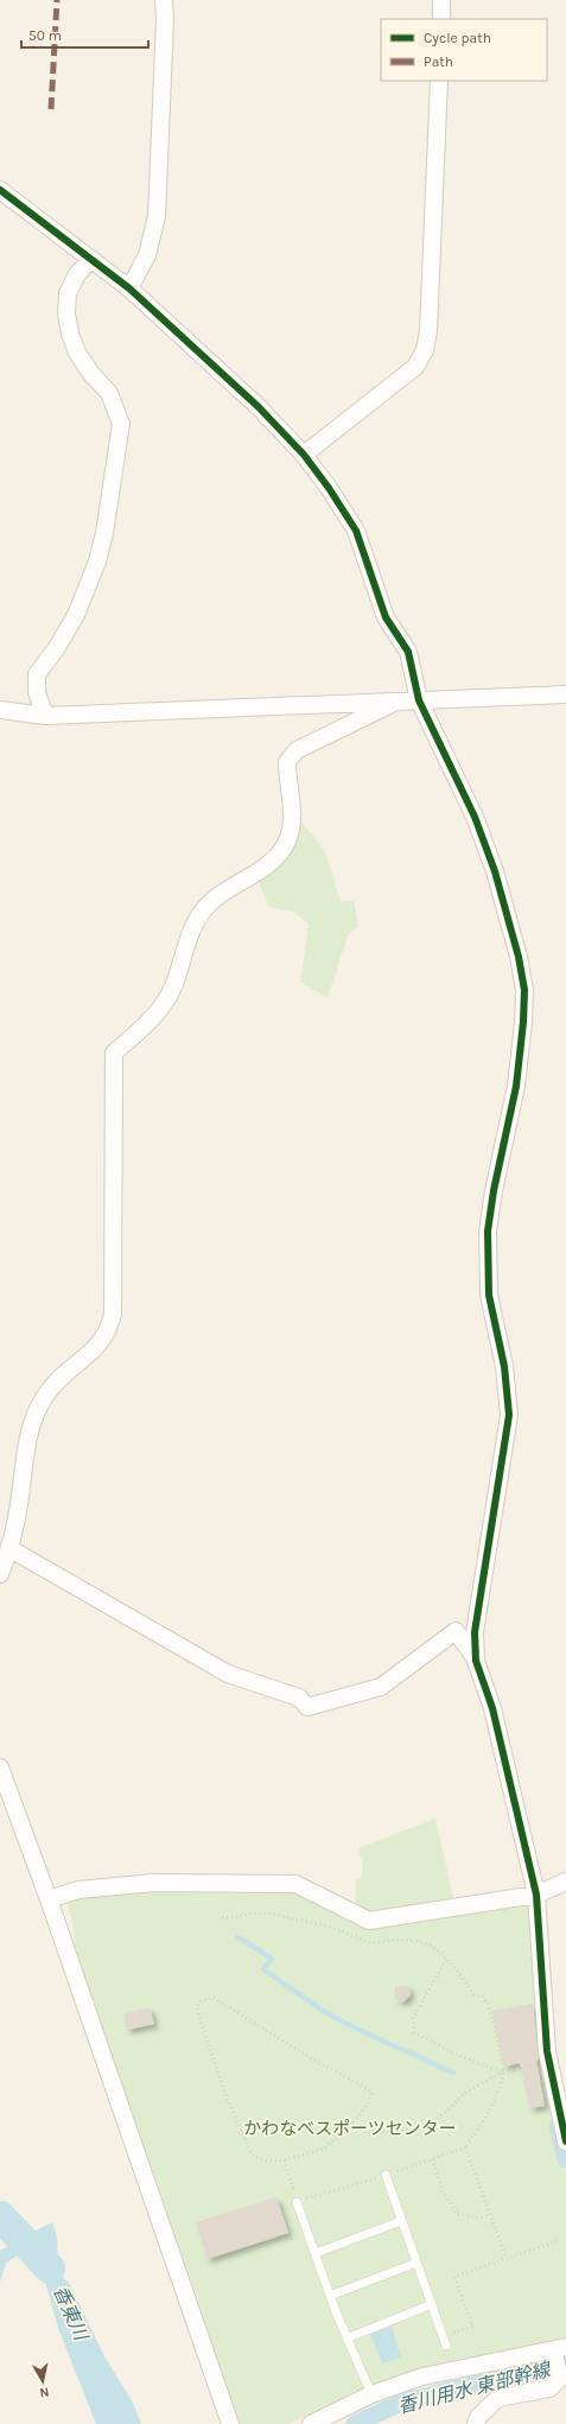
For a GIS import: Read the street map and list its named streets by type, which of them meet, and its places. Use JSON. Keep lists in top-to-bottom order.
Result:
{
  "water": ["香東川", "香川用水 東部幹線"],
  "parks": ["かわなべスポーツセンター"],
  "legend": ["Cycle path", "Path"],
  "scale_bar": "50 m",
  "north": "bottom"
}
